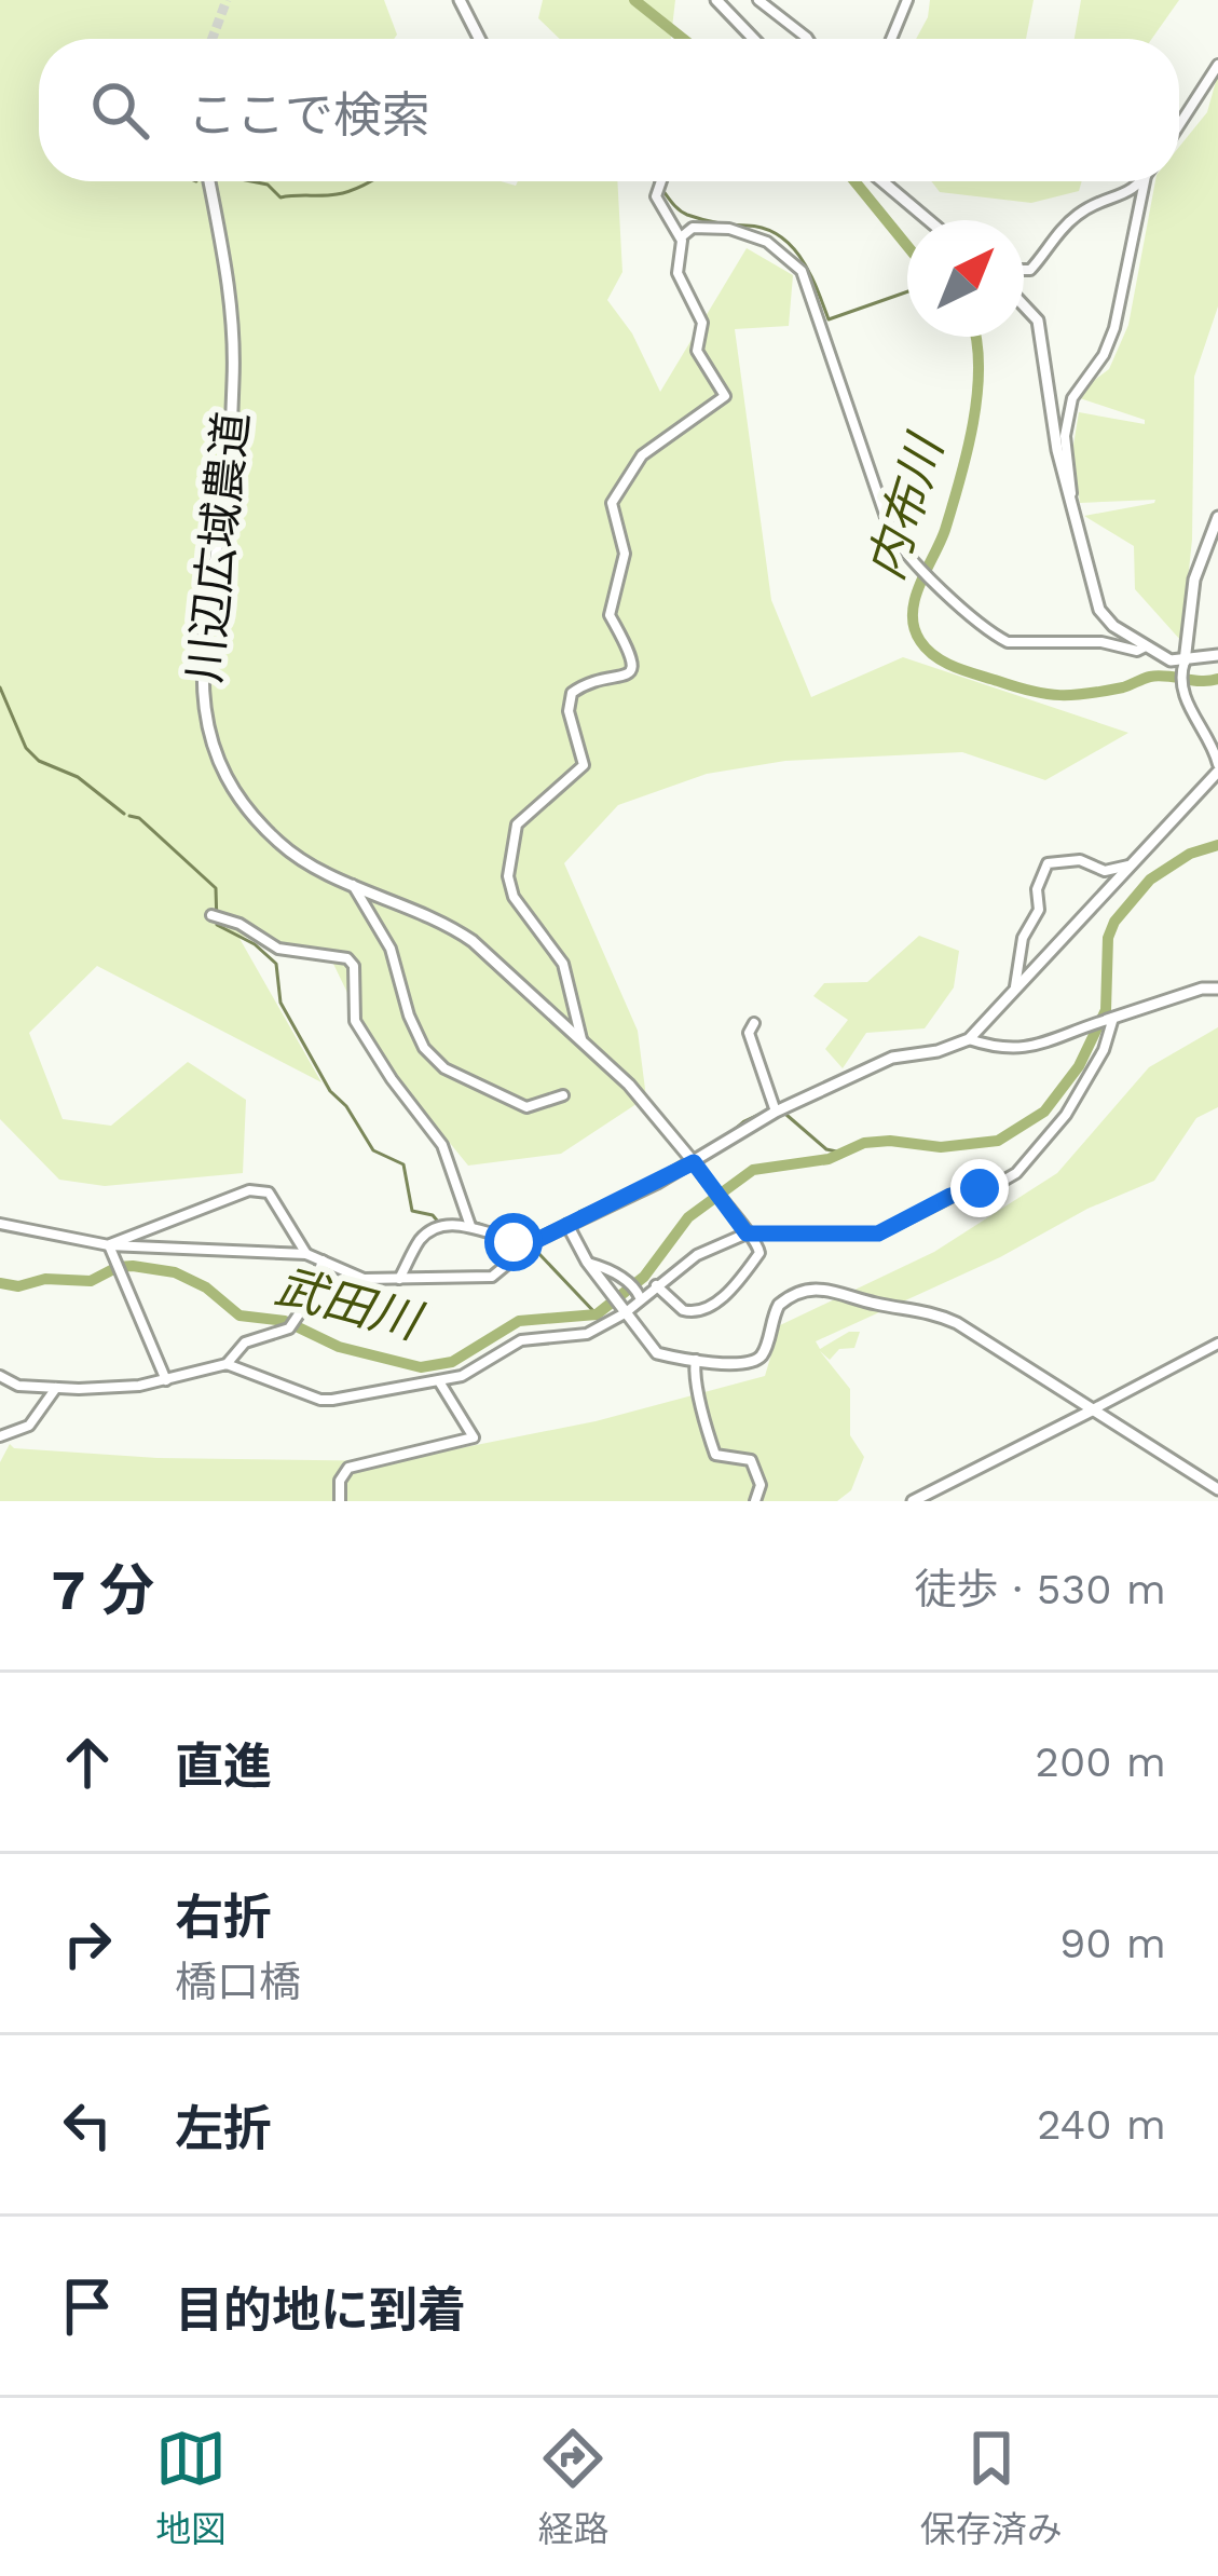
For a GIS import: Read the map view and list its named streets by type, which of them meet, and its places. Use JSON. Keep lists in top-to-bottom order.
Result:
{
  "streets": {
    "street": ["川辺広域農道"]
  },
  "water": ["内布川", "武田川"],
  "north": "top right",
  "page": {
    "search": "ここで検索",
    "heading": ["7 分", "徒歩 · 530 m"],
    "list": [
      ["直進", "200 m"],
      ["右折", "橋口橋", "90 m"],
      ["左折", "240 m"],
      "目的地に到着"
    ],
    "nav": ["地図", "経路", "保存済み"]
  }
}
